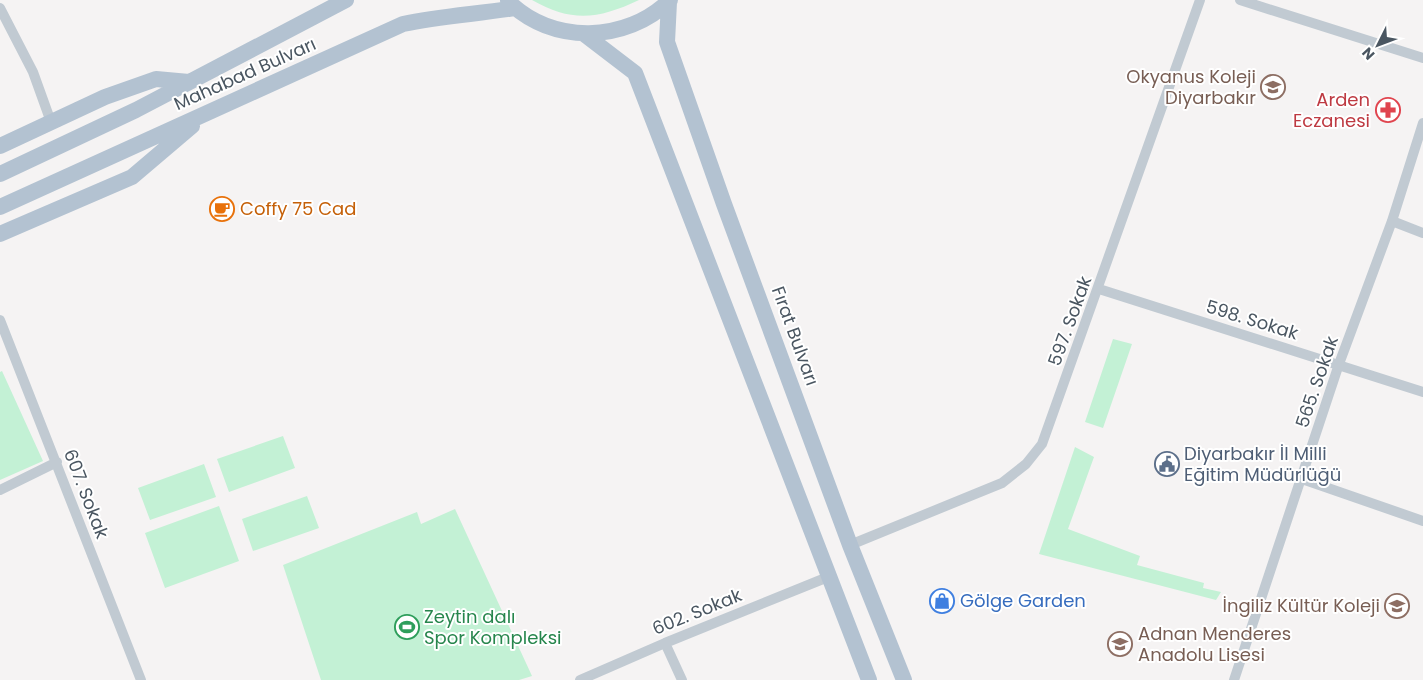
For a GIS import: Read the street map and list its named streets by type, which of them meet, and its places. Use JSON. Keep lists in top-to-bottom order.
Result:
{
  "streets": {
    "main road": ["Mahabad Bulvarı", "Fırat Bulvarı"],
    "street": [
      "598. Sokak",
      "597. Sokak",
      "565. Sokak",
      "607. Sokak",
      "602. Sokak"
    ]
  },
  "crossings": [
    ["598. Sokak", "597. Sokak"],
    ["598. Sokak", "565. Sokak"],
    ["597. Sokak", "Fırat Bulvarı"]
  ],
  "places": {
    "school or university": ["Okyanus Koleji Diyarbakır", "İngiliz Kültür Koleji", "Adnan Menderes Anadolu Lisesi"],
    "pharmacy": ["Arden Eczanesi"],
    "cafe": ["Coffy 75 Cad"],
    "public building": ["Diyarbakır İl Milli Eğitim Müdürlüğü"],
    "shop": ["Gölge Garden"],
    "sports": ["Zeytin dalı Spor Kompleksi"]
  },
  "north": "bottom left"
}
